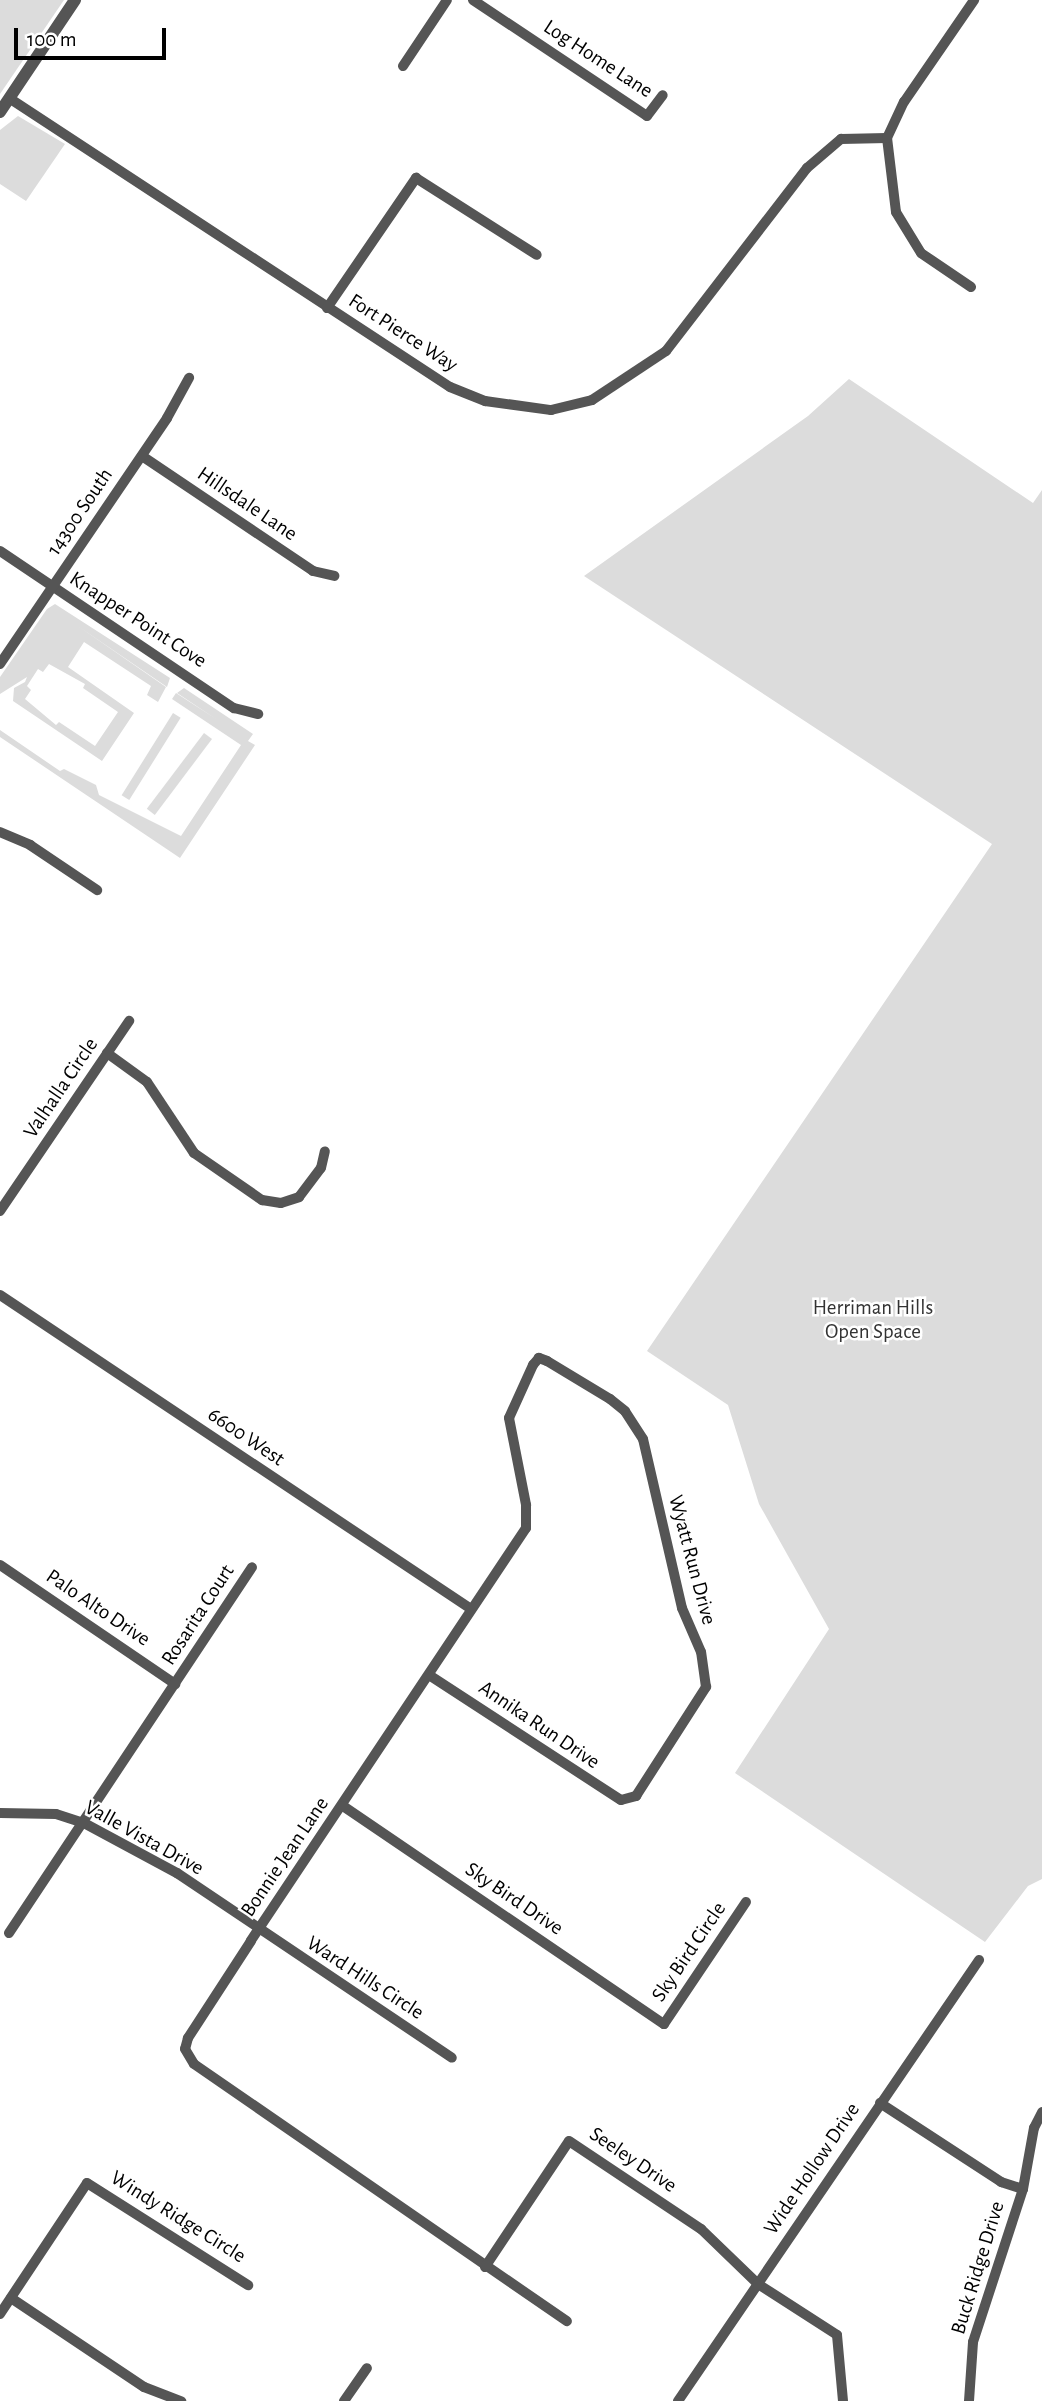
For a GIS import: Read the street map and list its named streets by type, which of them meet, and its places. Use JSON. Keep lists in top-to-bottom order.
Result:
{
  "streets": {
    "street": [
      "Log Home Lane",
      "Fort Pierce Way",
      "Hillsdale Lane",
      "14300 South",
      "Knapper Point Cove",
      "Valhalla Circle",
      "6600 West",
      "Wyatt Run Drive",
      "Palo Alto Drive",
      "Rosarita Court",
      "Annika Run Drive",
      "Valle Vista Drive",
      "Bonnie Jean Lane",
      "Sky Bird Drive",
      "Sky Bird Circle",
      "Ward Hills Circle",
      "Seeley Drive",
      "Wide Hollow Drive",
      "Windy Ridge Circle",
      "Buck Ridge Drive"
    ]
  },
  "crossings": [
    ["Hillsdale Lane", "14300 South"],
    ["14300 South", "Knapper Point Cove"],
    ["6600 West", "Bonnie Jean Lane"],
    ["Wyatt Run Drive", "Annika Run Drive"],
    ["Wyatt Run Drive", "Bonnie Jean Lane"],
    ["Palo Alto Drive", "Rosarita Court"],
    ["Rosarita Court", "Valle Vista Drive"],
    ["Annika Run Drive", "Bonnie Jean Lane"],
    ["Valle Vista Drive", "Bonnie Jean Lane"],
    ["Valle Vista Drive", "Ward Hills Circle"],
    ["Bonnie Jean Lane", "Sky Bird Drive"],
    ["Bonnie Jean Lane", "Ward Hills Circle"],
    ["Bonnie Jean Lane", "Seeley Drive"],
    ["Sky Bird Drive", "Sky Bird Circle"],
    ["Seeley Drive", "Wide Hollow Drive"]
  ],
  "parks": ["Herriman Hills Open Space"],
  "scale_bar": "100 m"
}
